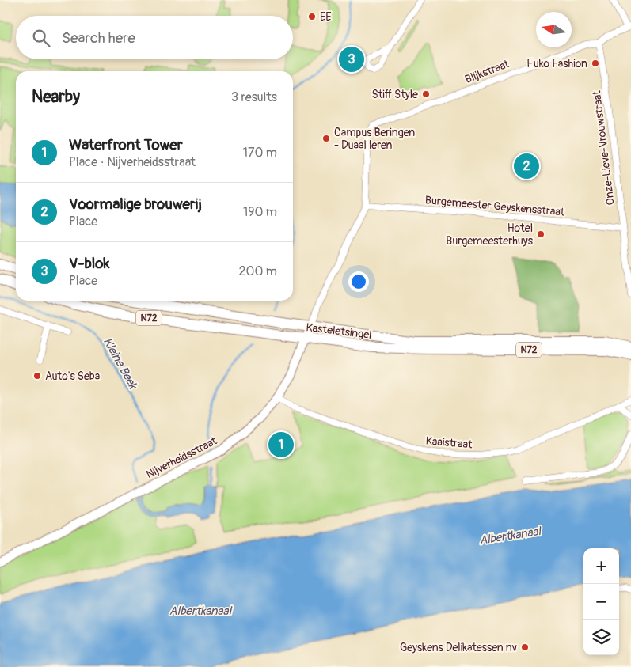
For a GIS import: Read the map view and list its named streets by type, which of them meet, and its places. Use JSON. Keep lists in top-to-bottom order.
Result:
{
  "streets": {
    "main road": ["N72", "Kasteletsingel"],
    "street": [
      "Blijkstraat",
      "Onze-Lieve-Vrouwstraat",
      "Burgemeester Geyskensstraat",
      "Kaaistraat",
      "Nijverheidsstraat"
    ]
  },
  "crossings": [
    ["Blijkstraat", "Onze-Lieve-Vrouwstraat"],
    ["Blijkstraat", "Burgemeester Geyskensstraat"],
    ["Blijkstraat", "Nijverheidsstraat"],
    ["Onze-Lieve-Vrouwstraat", "Burgemeester Geyskensstraat"],
    ["Burgemeester Geyskensstraat", "Nijverheidsstraat"],
    ["Kasteletsingel", "Nijverheidsstraat"],
    ["Kaaistraat", "Nijverheidsstraat"]
  ],
  "water": ["Kleine Beek", "Albertkanaal"],
  "places": [
    "EE",
    "Fuko Fashion",
    "Stiff Style",
    "Campus Beringen - Duaal leren",
    "Hotel Burgemeesterhuys",
    "Auto's Seba",
    "Geyskens Delikatessen nv"
  ],
  "north": "left",
  "page": {
    "search": "Search here",
    "pins": ["3", "2", "1"],
    "heading": ["Nearby", "3 results"],
    "list": [
      {
        "mark": "1",
        "name": "Waterfront Tower",
        "note": "Place · Nijverheidsstraat",
        "value": "170 m"
      },
      {
        "mark": "2",
        "name": "Voormalige brouwerij",
        "note": "Place",
        "value": "190 m"
      },
      {
        "mark": "3",
        "name": "V-blok",
        "note": "Place",
        "value": "200 m"
      }
    ],
    "map_buttons": ["+", "−"]
  }
}
